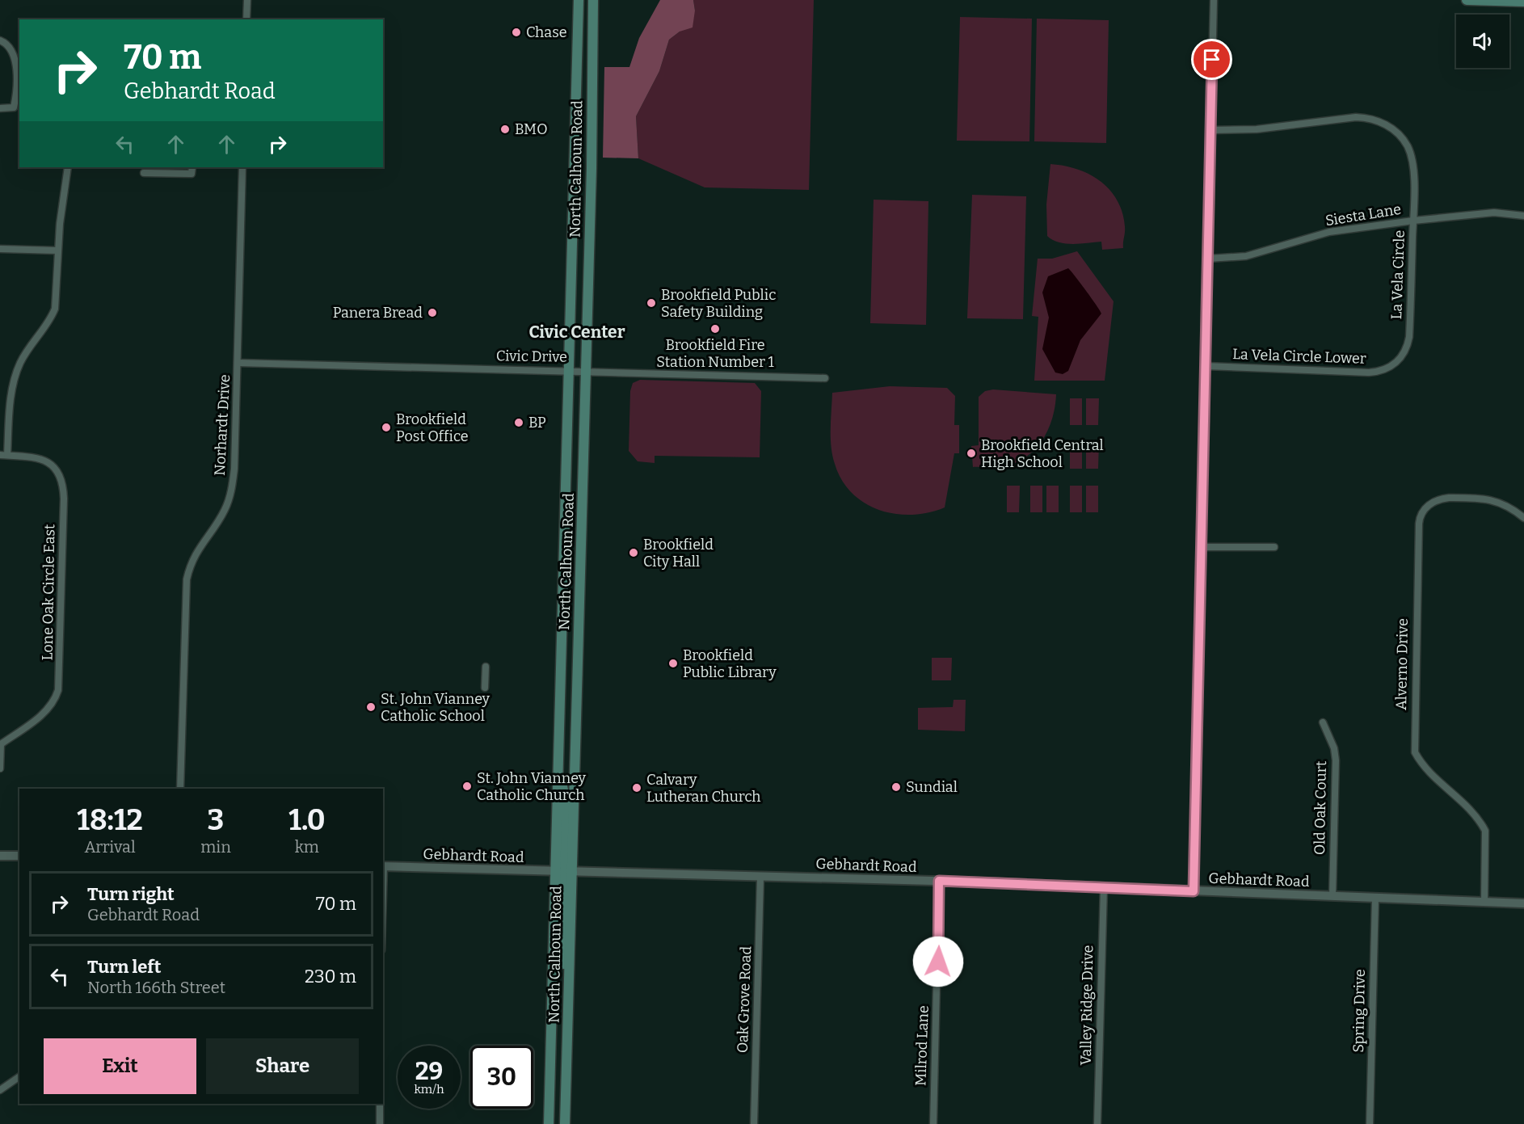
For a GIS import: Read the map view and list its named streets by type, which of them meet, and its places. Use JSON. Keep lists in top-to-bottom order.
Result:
{
  "streets": {
    "main road": ["North Calhoun Road"],
    "street": [
      "Siesta Lane",
      "La Vela Circle",
      "Civic Drive",
      "La Vela Circle Lower",
      "Norhardt Drive",
      "Lone Oak Circle East",
      "Alverno Drive",
      "Old Oak Court",
      "Gebhardt Road",
      "Oak Grove Road",
      "Valley Ridge Drive",
      "Spring Drive",
      "Milrod Lane"
    ]
  },
  "crossings": [
    ["North Calhoun Road", "Civic Drive"],
    ["North Calhoun Road", "Gebhardt Road"],
    ["Siesta Lane", "La Vela Circle"],
    ["La Vela Circle", "La Vela Circle Lower"],
    ["Civic Drive", "Norhardt Drive"],
    ["Alverno Drive", "Gebhardt Road"],
    ["Old Oak Court", "Gebhardt Road"],
    ["Gebhardt Road", "Oak Grove Road"],
    ["Gebhardt Road", "Valley Ridge Drive"],
    ["Gebhardt Road", "Spring Drive"],
    ["Gebhardt Road", "Milrod Lane"]
  ],
  "districts": ["Civic Center"],
  "places": [
    "Chase",
    "BMO",
    "Brookfield Public Safety Building",
    "Panera Bread",
    "Brookfield Fire Station Number 1",
    "BP",
    "Brookfield Post Office",
    "Brookfield Central High School",
    "Brookfield City Hall",
    "Brookfield Public Library",
    "St. John Vianney Catholic School",
    "St. John Vianney Catholic Church",
    "Sundial",
    "Calvary Lutheran Church"
  ],
  "page": {
    "turn": ["70 m", "Gebhardt Road"],
    "eta": [
      "18:12",
      "Arrival",
      "3",
      "min",
      "1.0",
      "km"
    ],
    "list": [
      {
        "name": "Turn right",
        "note": "Gebhardt Road",
        "value": "70 m"
      },
      {
        "name": "Turn left",
        "note": "North 166th Street",
        "value": "230 m"
      }
    ],
    "buttons": ["Exit", "Share"],
    "speed": "29 km/h",
    "limit": "30"
  }
}
